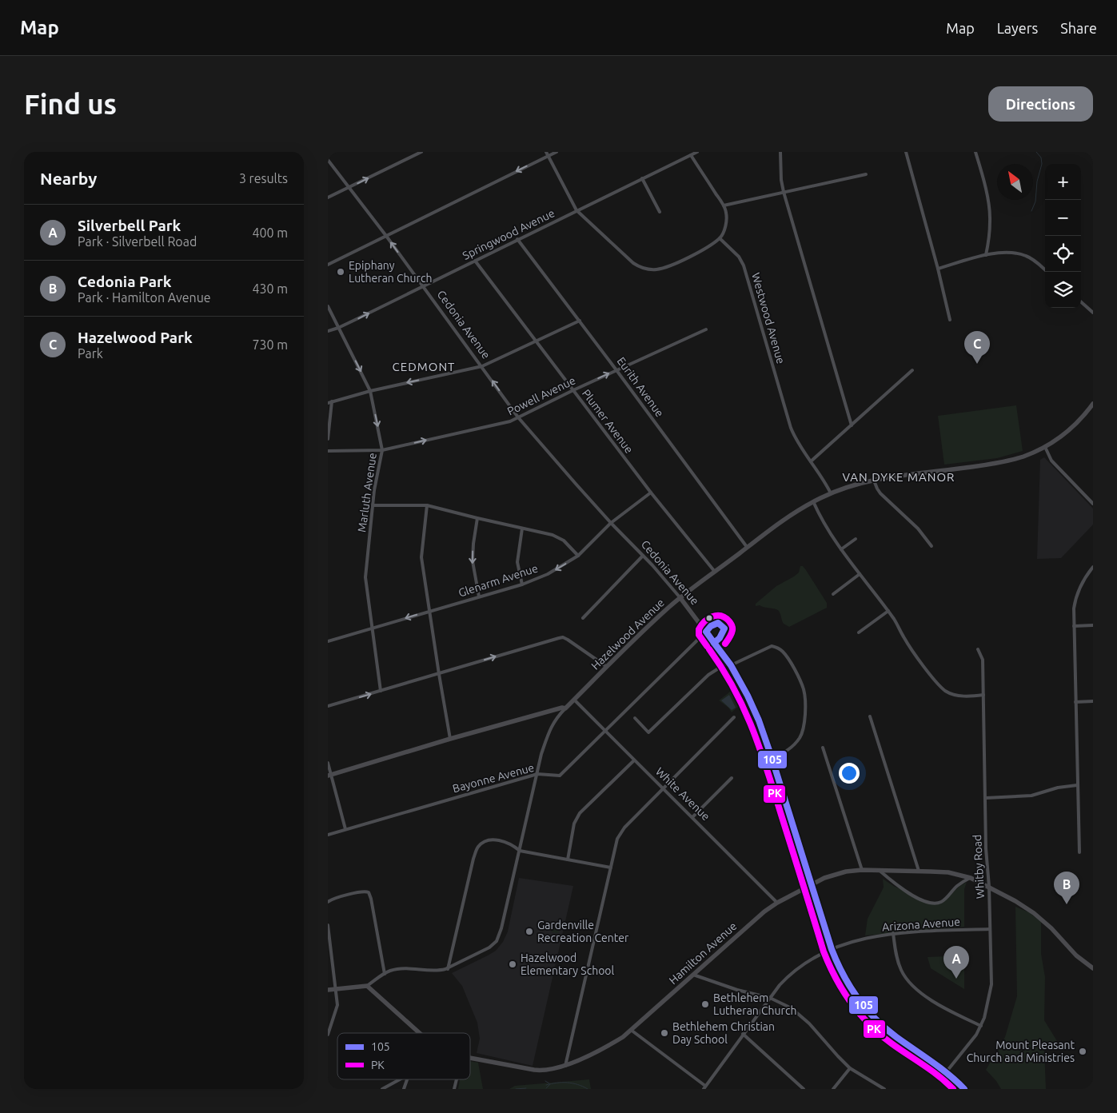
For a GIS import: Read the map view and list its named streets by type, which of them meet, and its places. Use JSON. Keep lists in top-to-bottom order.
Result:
{
  "streets": {
    "street": [
      "Springwood Avenue",
      "Westwood Avenue",
      "Cedonia Avenue",
      "Eurith Avenue",
      "Powell Avenue",
      "Plumer Avenue",
      "Marluth Avenue",
      "Glenarm Avenue",
      "Hazelwood Avenue",
      "Bayonne Avenue",
      "White Avenue",
      "Whitby Road",
      "Arizona Avenue",
      "Hamilton Avenue"
    ]
  },
  "crossings": [
    ["Springwood Avenue", "Cedonia Avenue"],
    ["Springwood Avenue", "Eurith Avenue"],
    ["Springwood Avenue", "Plumer Avenue"],
    ["Springwood Avenue", "Marluth Avenue"],
    ["Westwood Avenue", "Hazelwood Avenue"],
    ["Cedonia Avenue", "Powell Avenue"],
    ["Cedonia Avenue", "Glenarm Avenue"],
    ["Cedonia Avenue", "Hazelwood Avenue"],
    ["Cedonia Avenue", "Bayonne Avenue"],
    ["Cedonia Avenue", "Whitby Road"],
    ["Cedonia Avenue", "Arizona Avenue"],
    ["Cedonia Avenue", "Hamilton Avenue"],
    ["Eurith Avenue", "Powell Avenue"],
    ["Eurith Avenue", "Hazelwood Avenue"],
    ["Powell Avenue", "Plumer Avenue"],
    ["Powell Avenue", "Marluth Avenue"],
    ["Plumer Avenue", "Glenarm Avenue"],
    ["Plumer Avenue", "Hazelwood Avenue"],
    ["Marluth Avenue", "Glenarm Avenue"],
    ["Hazelwood Avenue", "Bayonne Avenue"],
    ["Hazelwood Avenue", "White Avenue"],
    ["Hazelwood Avenue", "Hamilton Avenue"],
    ["Bayonne Avenue", "White Avenue"],
    ["White Avenue", "Hamilton Avenue"],
    ["Whitby Road", "Arizona Avenue"],
    ["Whitby Road", "Hamilton Avenue"]
  ],
  "one_way": ["Powell Avenue"],
  "districts": ["CEDMONT", "VAN DYKE MANOR"],
  "places": [
    "Epiphany Lutheran Church",
    "Gardenville Recreation Center",
    "Hazelwood Elementary School",
    "Bethlehem Lutheran Church",
    "Bethlehem Christian Day School",
    "Mount Pleasant Church and Ministries"
  ],
  "lines": ["transit line PK", "transit line 105"],
  "legend": ["105", "PK"],
  "north": "top left",
  "page": {
    "header": "Map",
    "nav": ["Map", "Layers", "Share"],
    "buttons": "Directions",
    "title": "Find us",
    "heading": ["Nearby", "3 results"],
    "map_buttons": ["+", "−"],
    "list": [
      {
        "mark": "A",
        "name": "Silverbell Park",
        "note": "Park · Silverbell Road",
        "value": "400 m"
      },
      {
        "mark": "B",
        "name": "Cedonia Park",
        "note": "Park · Hamilton Avenue",
        "value": "430 m"
      },
      {
        "mark": "C",
        "name": "Hazelwood Park",
        "note": "Park",
        "value": "730 m"
      }
    ],
    "pins": ["C", "B", "A"]
  }
}
